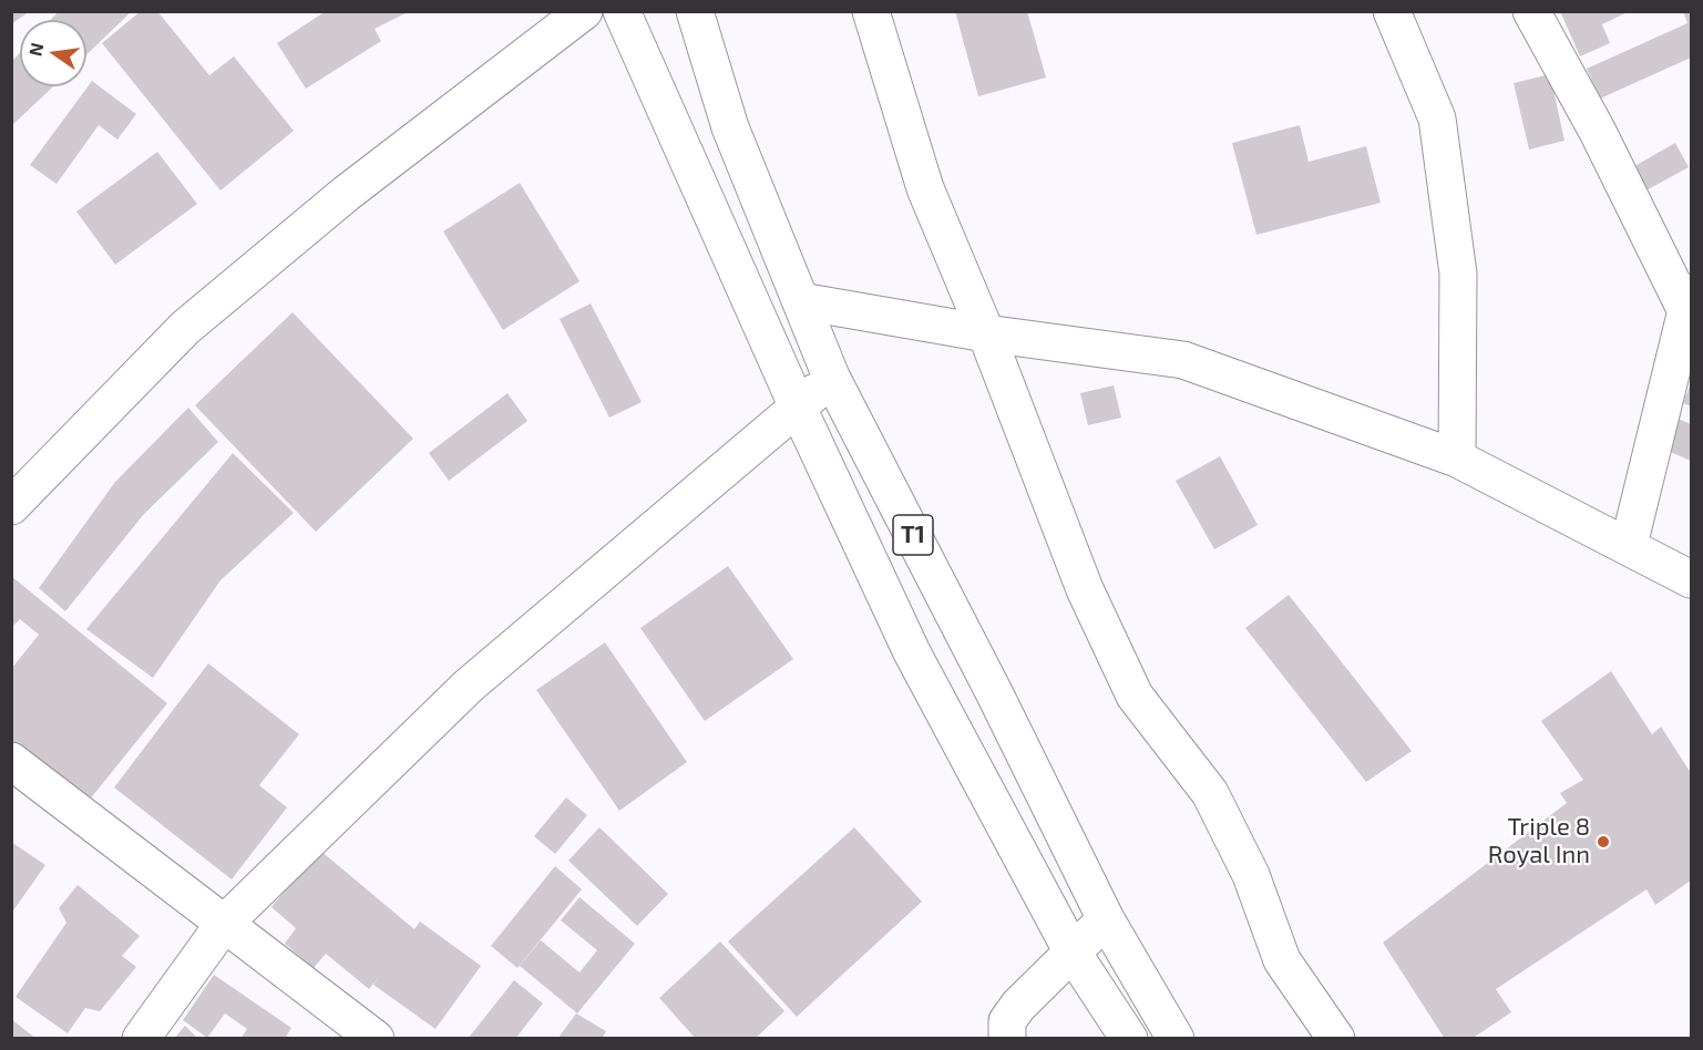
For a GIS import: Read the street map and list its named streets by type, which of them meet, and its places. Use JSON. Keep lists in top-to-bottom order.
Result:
{
  "streets": {
    "main road": ["T1"]
  },
  "places": ["Triple 8 Royal Inn"],
  "north": "left"
}
